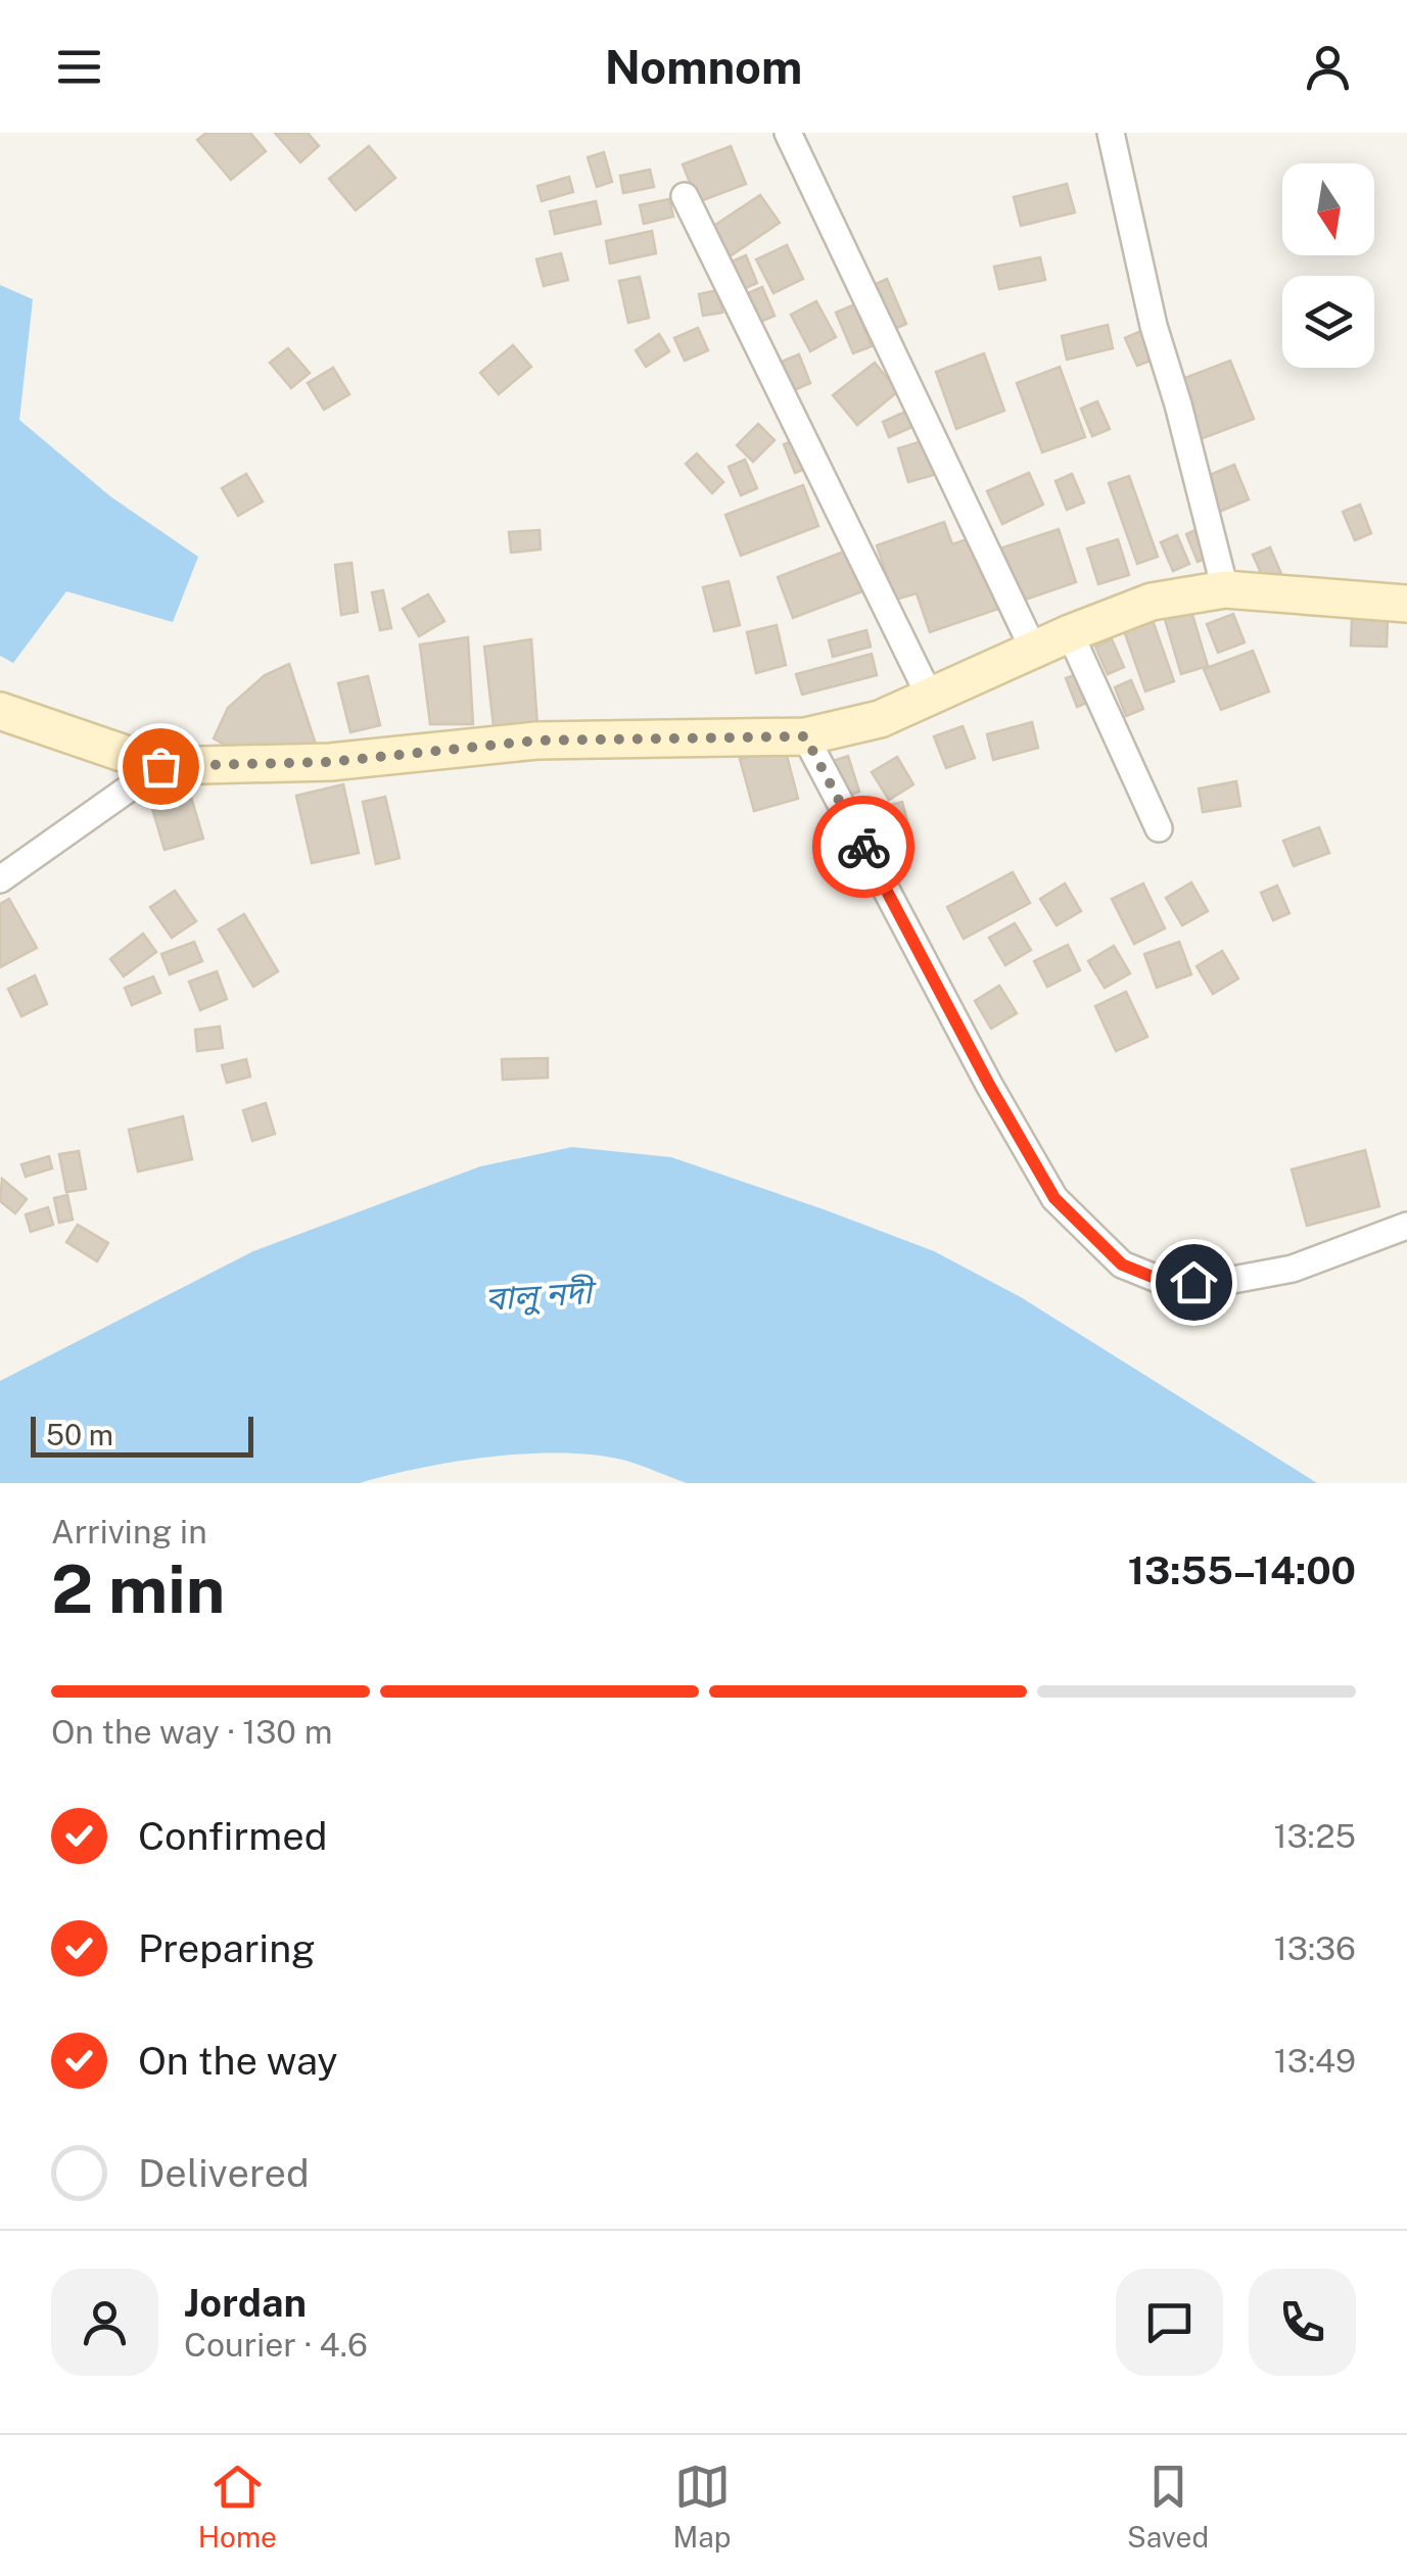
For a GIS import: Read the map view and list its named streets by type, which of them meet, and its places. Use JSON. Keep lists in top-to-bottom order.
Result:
{
  "water": ["বালু নদী"],
  "scale_bar": "50 m",
  "north": "bottom",
  "page": {
    "header": "Nomnom",
    "scale": "50 m",
    "heading": ["2 min", "Arriving in", "13:55–14:00"],
    "panel": ["Jordan", "Courier · 4.6"],
    "bar": "On the way · 130 m",
    "list": [
      ["Confirmed", "13:25"],
      ["Preparing", "13:36"],
      ["On the way", "13:49"],
      "Delivered"
    ],
    "tabs": ["Home", "Map", "Saved"]
  }
}
